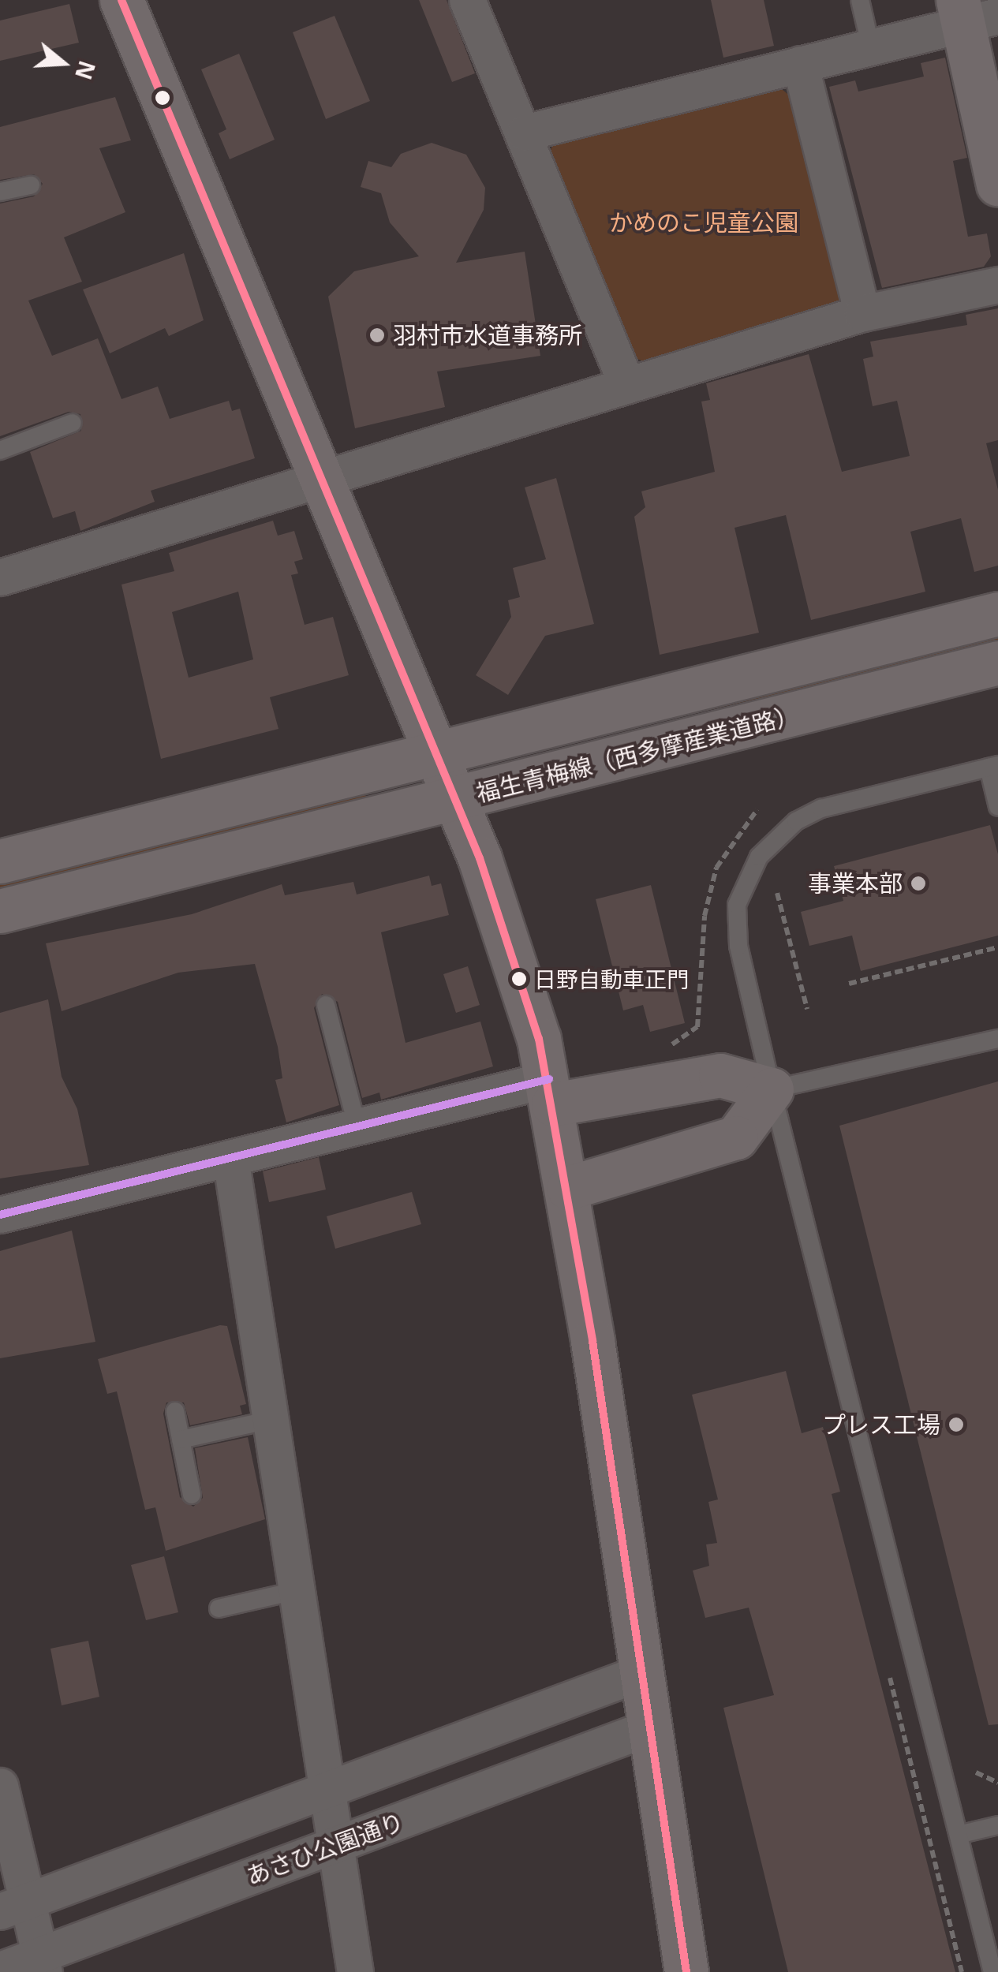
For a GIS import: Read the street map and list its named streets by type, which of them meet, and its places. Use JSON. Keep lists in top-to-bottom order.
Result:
{
  "streets": {
    "street": ["福生青梅線（西多摩産業道路）", "あさひ公園通り"]
  },
  "parks": ["かめのこ児童公園"],
  "places": [
    "羽村市水道事務所",
    "事業本部",
    "日野自動車正門",
    "プレス工場"
  ],
  "north": "right"
}
